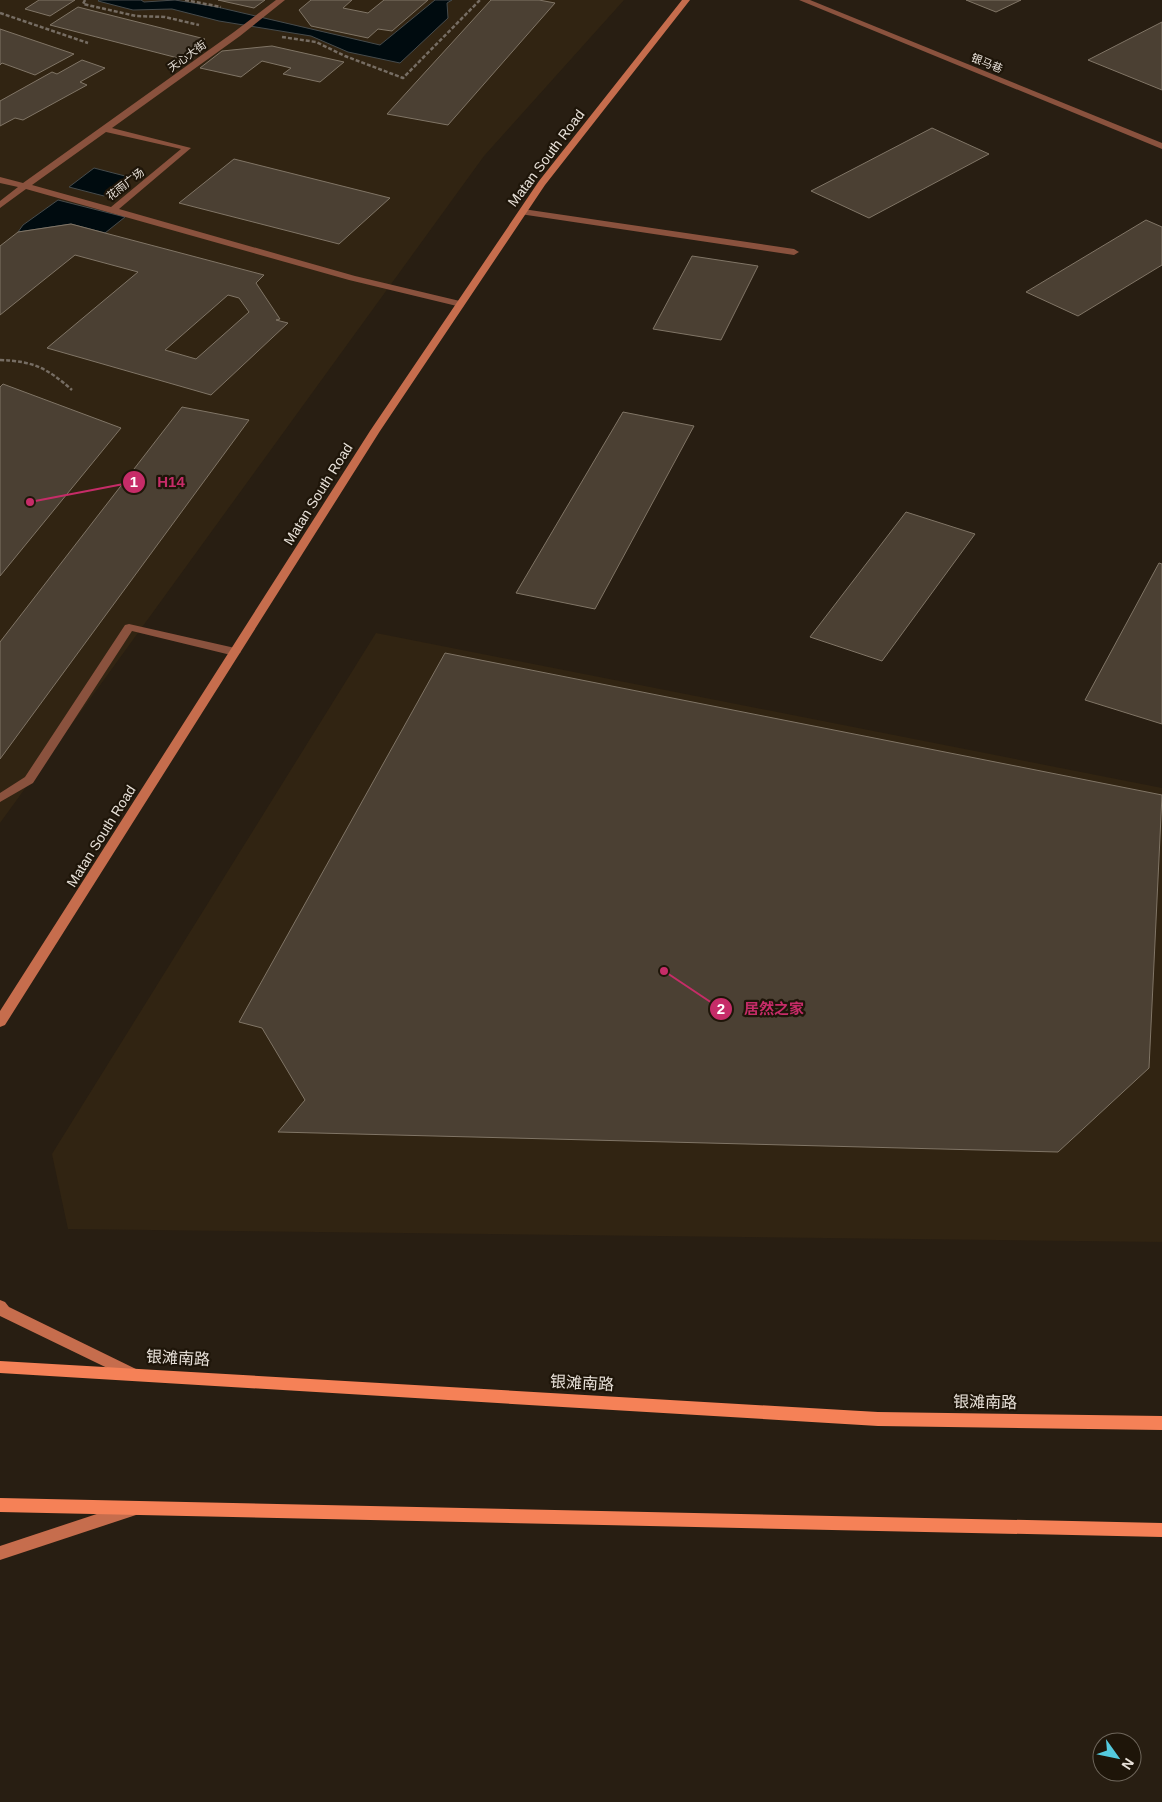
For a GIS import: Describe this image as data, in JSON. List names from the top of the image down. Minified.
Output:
{"streets":{"main road":["Matan South Road","银滩南路"],"street":["天心大街","银马巷","花雨广场"]},"crossings":[["天心大街","花雨广场"]],"places":["H14","居然之家"],"north":"bottom right"}
